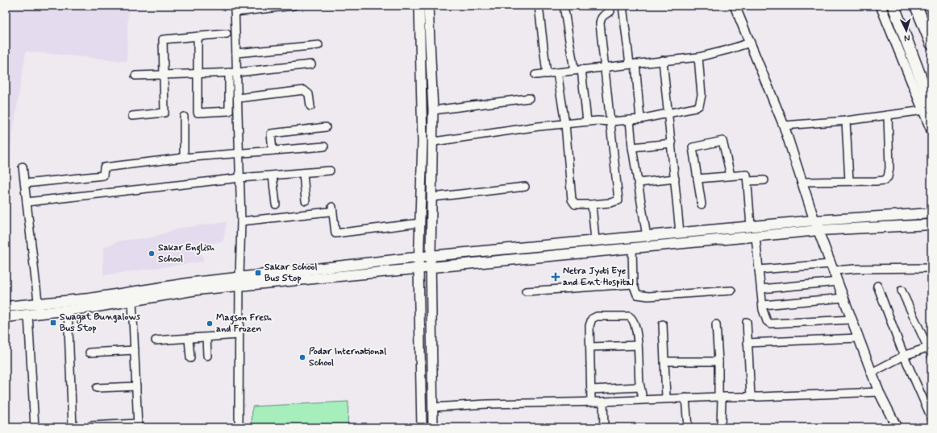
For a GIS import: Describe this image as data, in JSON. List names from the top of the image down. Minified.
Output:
{"places":{"other":["Sakar English School","Magson Fresh and Frozen","Podar International School"],"transit":["Sakar School Bus Stop","Swagat Bungalows Bus Stop"],"health":["Netra Jyoti Eye and Ent Hospital"]},"north":"bottom"}
